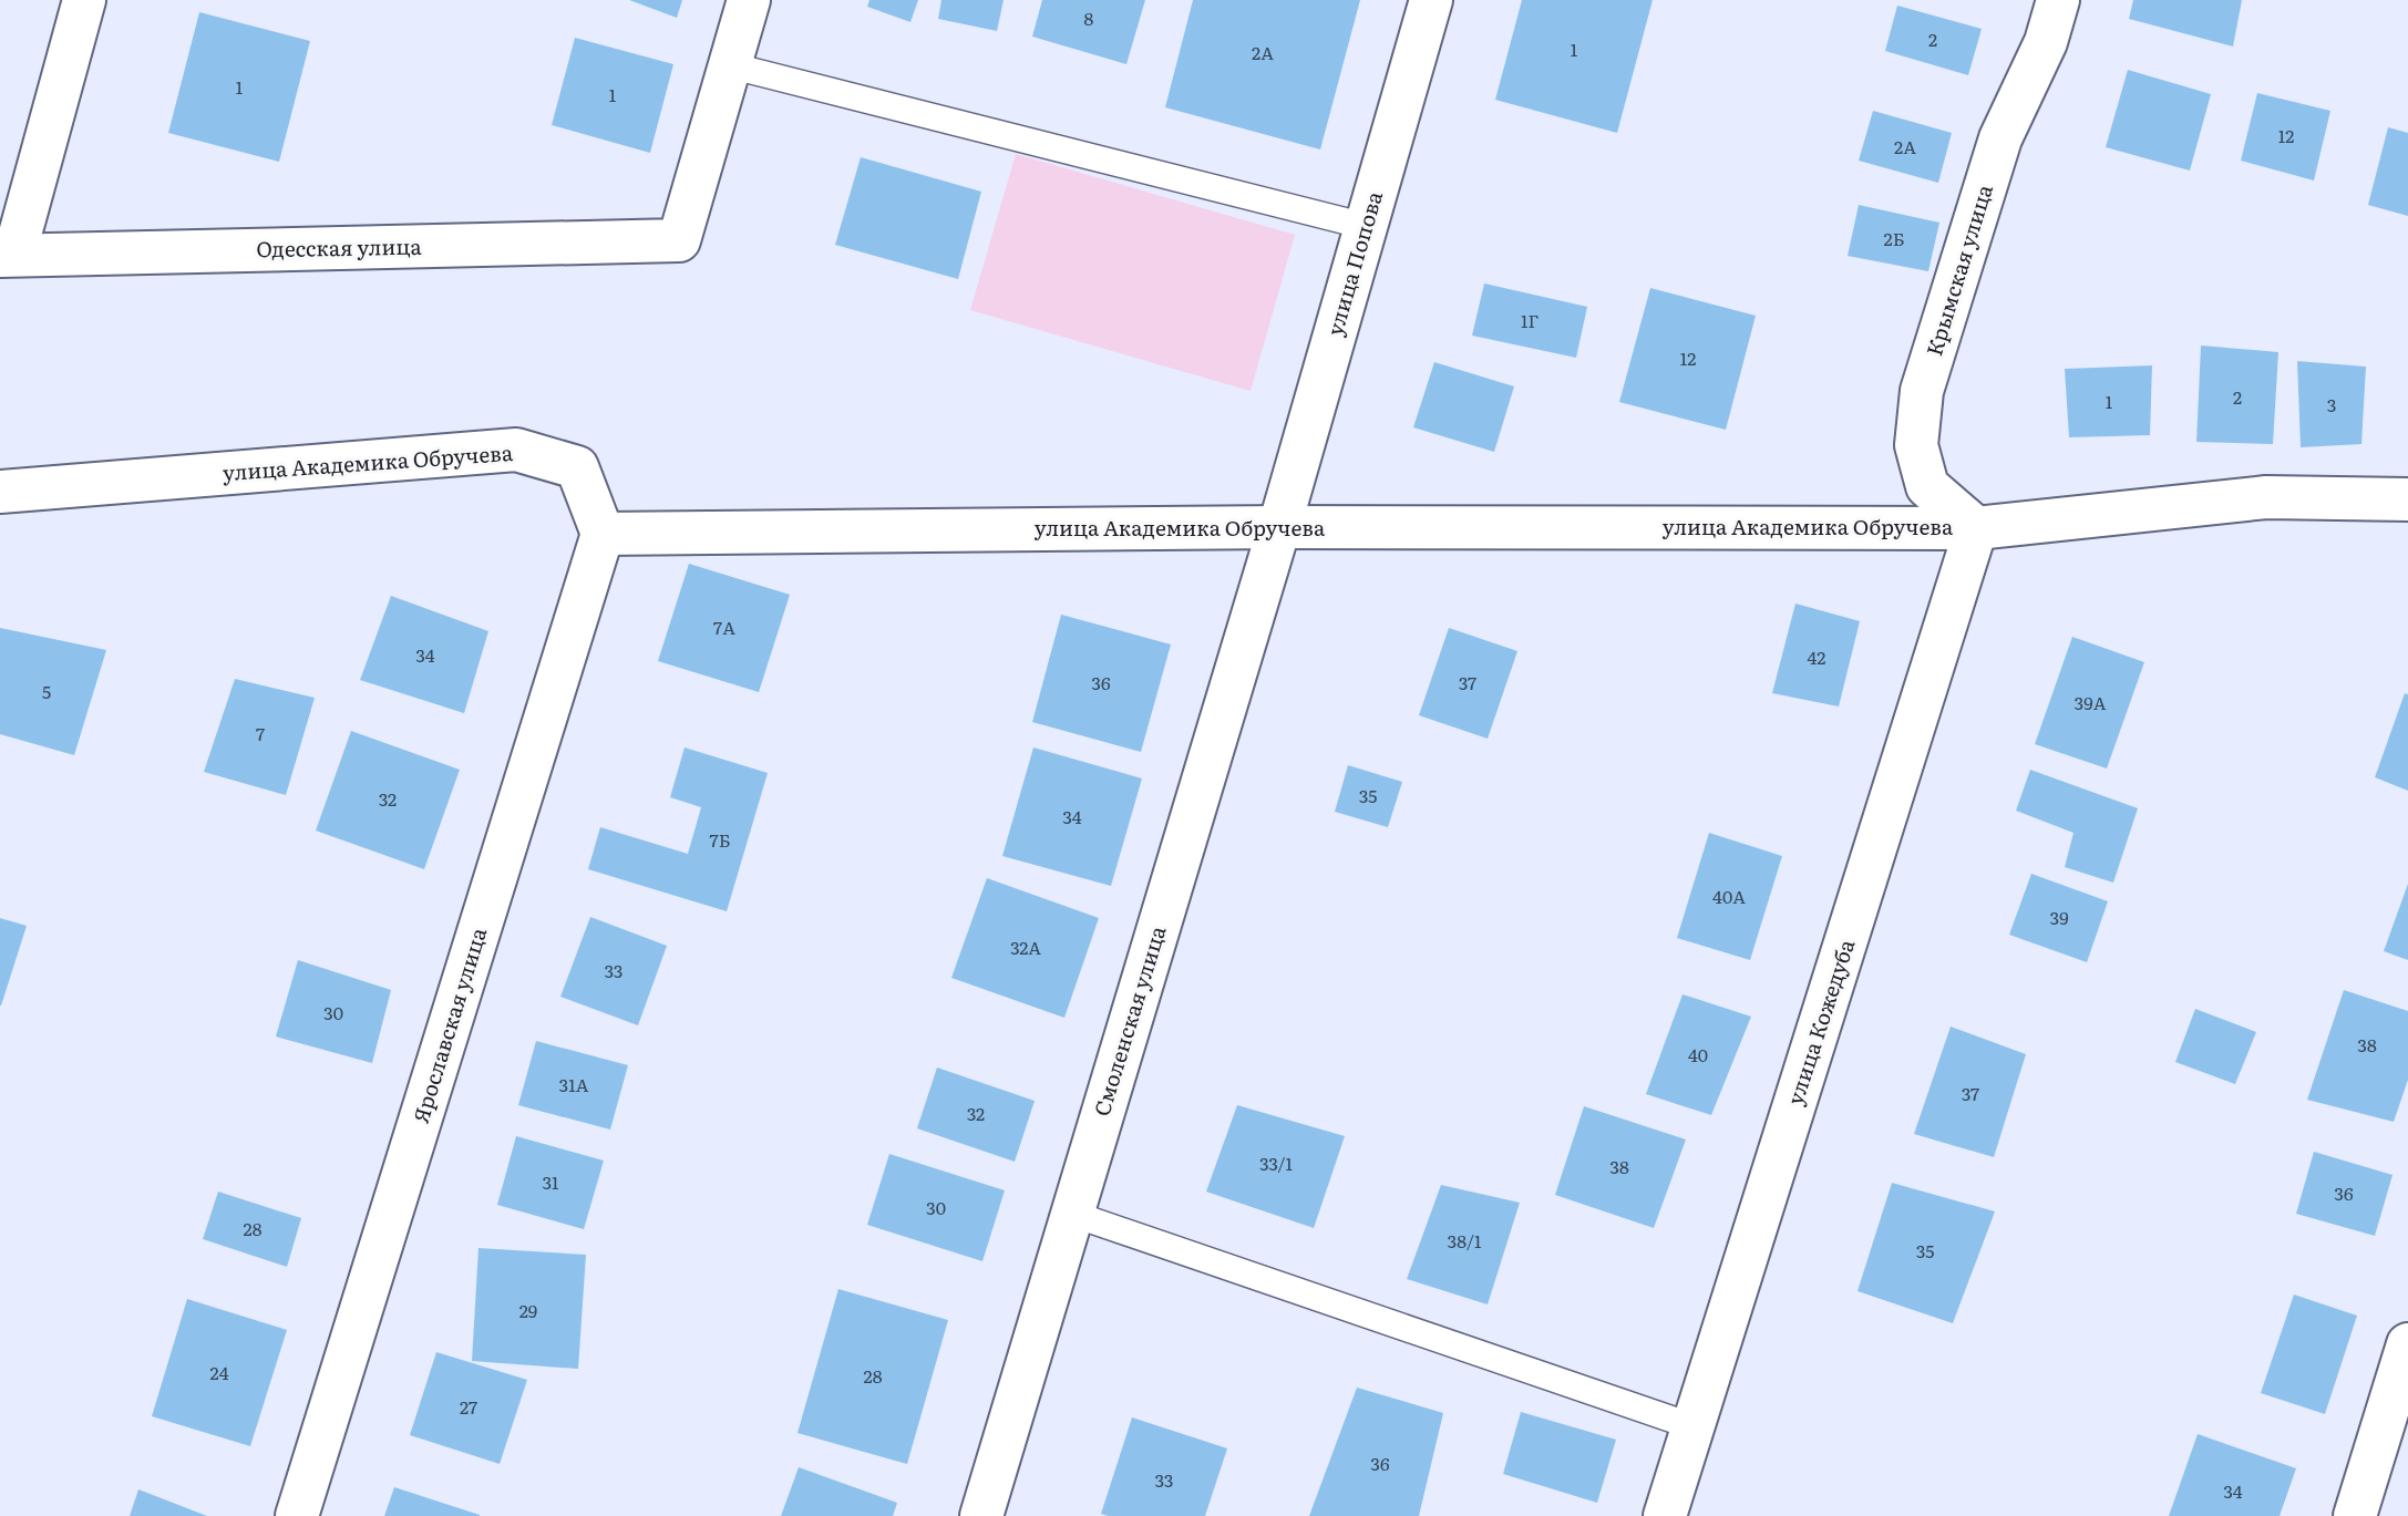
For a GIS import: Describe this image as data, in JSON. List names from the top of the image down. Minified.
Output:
{"streets":{"street":["Одесская улица","улица Попова","Крымская улица","улица Академика Обручева","Смоленская улица","улица Кожедуба","Ярославская улица"]},"crossings":[["улица Попова","улица Академика Обручева"],["улица Попова","Смоленская улица"],["Крымская улица","улица Академика Обручева"],["Крымская улица","улица Кожедуба"],["улица Академика Обручева","Смоленская улица"],["улица Академика Обручева","улица Кожедуба"],["улица Академика Обручева","Ярославская улица"]],"house_numbers":["8","2","1","2А","1","1","12","2А","2Б","1Г","12","2","1","3","7А","34","42","36","37","5","39А","7","35","32","34","7Б","40А","39","32А","33","30","38","40","31А","37","32","33/1","38","31","36","30","28","38/1","35","29","24","28","27","36","33","34"]}
